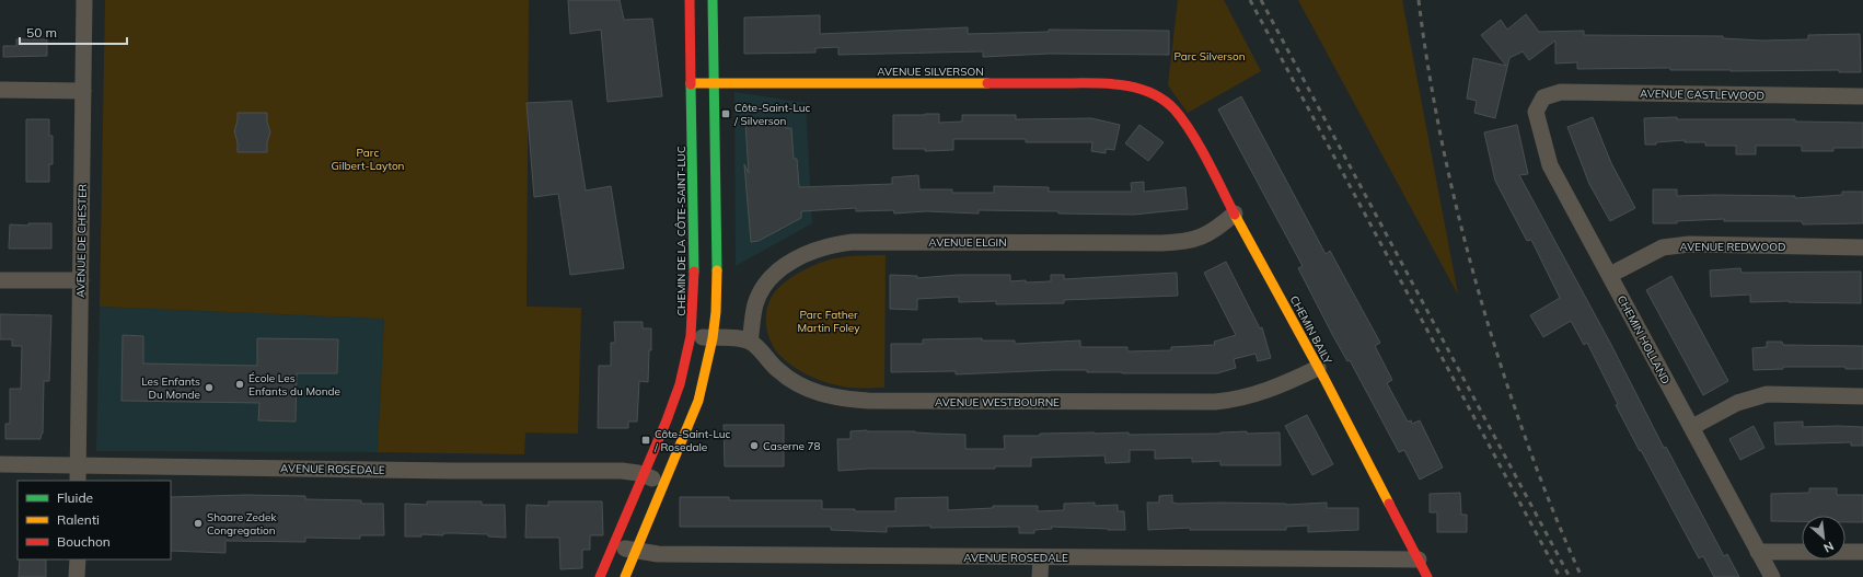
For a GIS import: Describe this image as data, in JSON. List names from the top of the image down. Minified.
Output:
{"streets":{"main road":["AVENUE SILVERSON","CHEMIN DE LA CÔTE-SAINT-LUC","CHEMIN BAILY"],"street":["AVENUE CASTLEWOOD","AVENUE DE CHESTER","AVENUE ELGIN","AVENUE REDWOOD","CHEMIN HOLLAND","AVENUE WESTBOURNE","AVENUE ROSEDALE"]},"crossings":[["AVENUE SILVERSON","CHEMIN DE LA CÔTE-SAINT-LUC"],["AVENUE SILVERSON","CHEMIN BAILY"],["AVENUE CASTLEWOOD","CHEMIN HOLLAND"],["CHEMIN DE LA CÔTE-SAINT-LUC","AVENUE ROSEDALE"],["AVENUE DE CHESTER","AVENUE ROSEDALE"],["AVENUE ELGIN","CHEMIN BAILY"],["AVENUE ELGIN","AVENUE WESTBOURNE"],["AVENUE REDWOOD","CHEMIN HOLLAND"],["CHEMIN BAILY","AVENUE WESTBOURNE"],["CHEMIN BAILY","AVENUE ROSEDALE"]],"parks":["Parc Silverson","Parc Gilbert-Layton","Parc Father Martin Foley"],"places":{"transit":["Côte-Saint-Luc / Silverson","Côte-Saint-Luc / Rosedale"],"other":["École Les Enfants du Monde","Les Enfants Du Monde","Caserne 78","Shaare Zedek Congregation"]},"legend":["Fluide","Ralenti","Bouchon"],"scale_bar":"50 m","north":"bottom right"}
